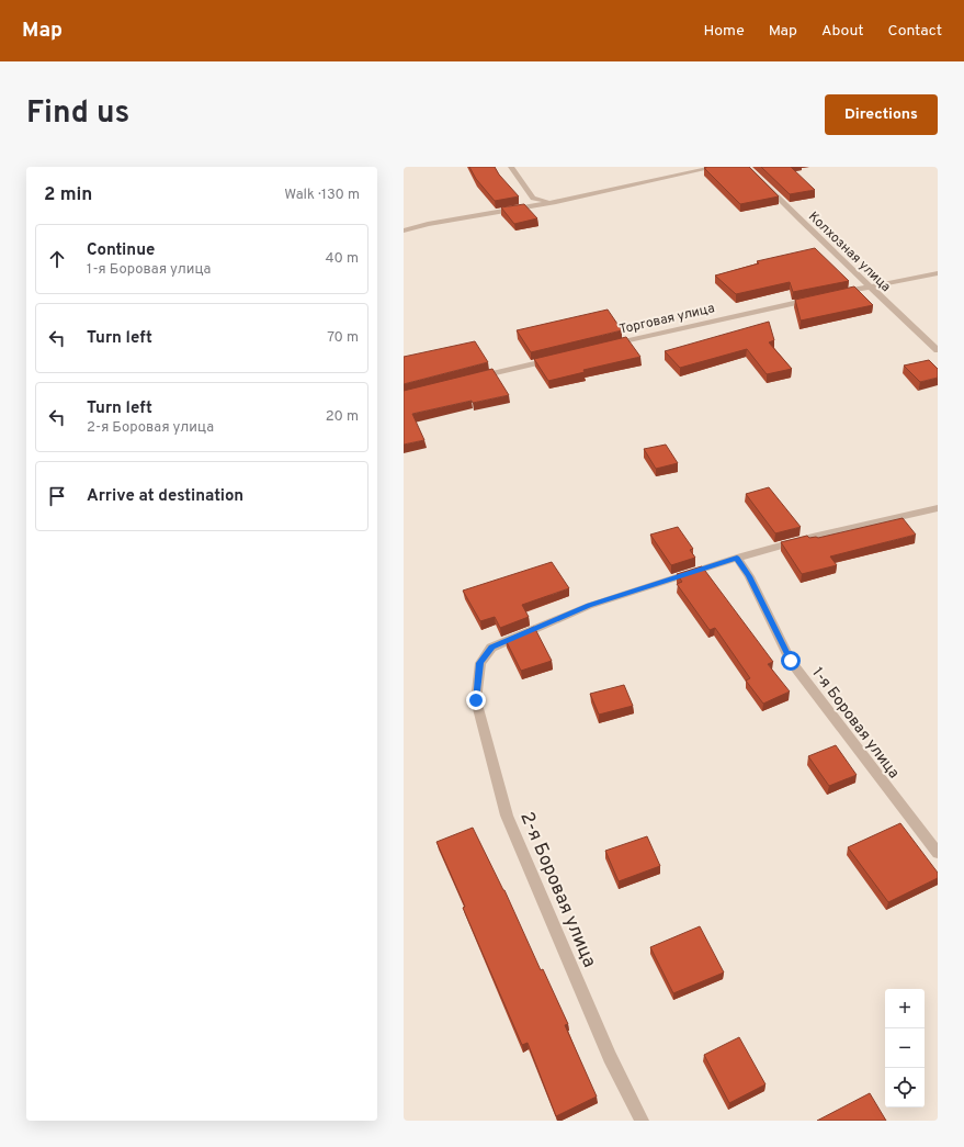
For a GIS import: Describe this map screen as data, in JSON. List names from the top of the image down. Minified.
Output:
{"streets":{"street":["Колхозная улица","Торговая улица","1-я Боровая улица","2-я Боровая улица"]},"crossings":[["1-я Боровая улица","2-я Боровая улица"]],"page":{"header":"Map","nav":["Home","Map","About","Contact"],"title":"Find us","buttons":"Directions","heading":["2 min","Walk · 130 m"],"list":[["Continue","1-я Боровая улица","40 m"],["Turn left","70 m"],["Turn left","2-я Боровая улица","20 m"],"Arrive at destination"],"map_buttons":["+","−"]}}
